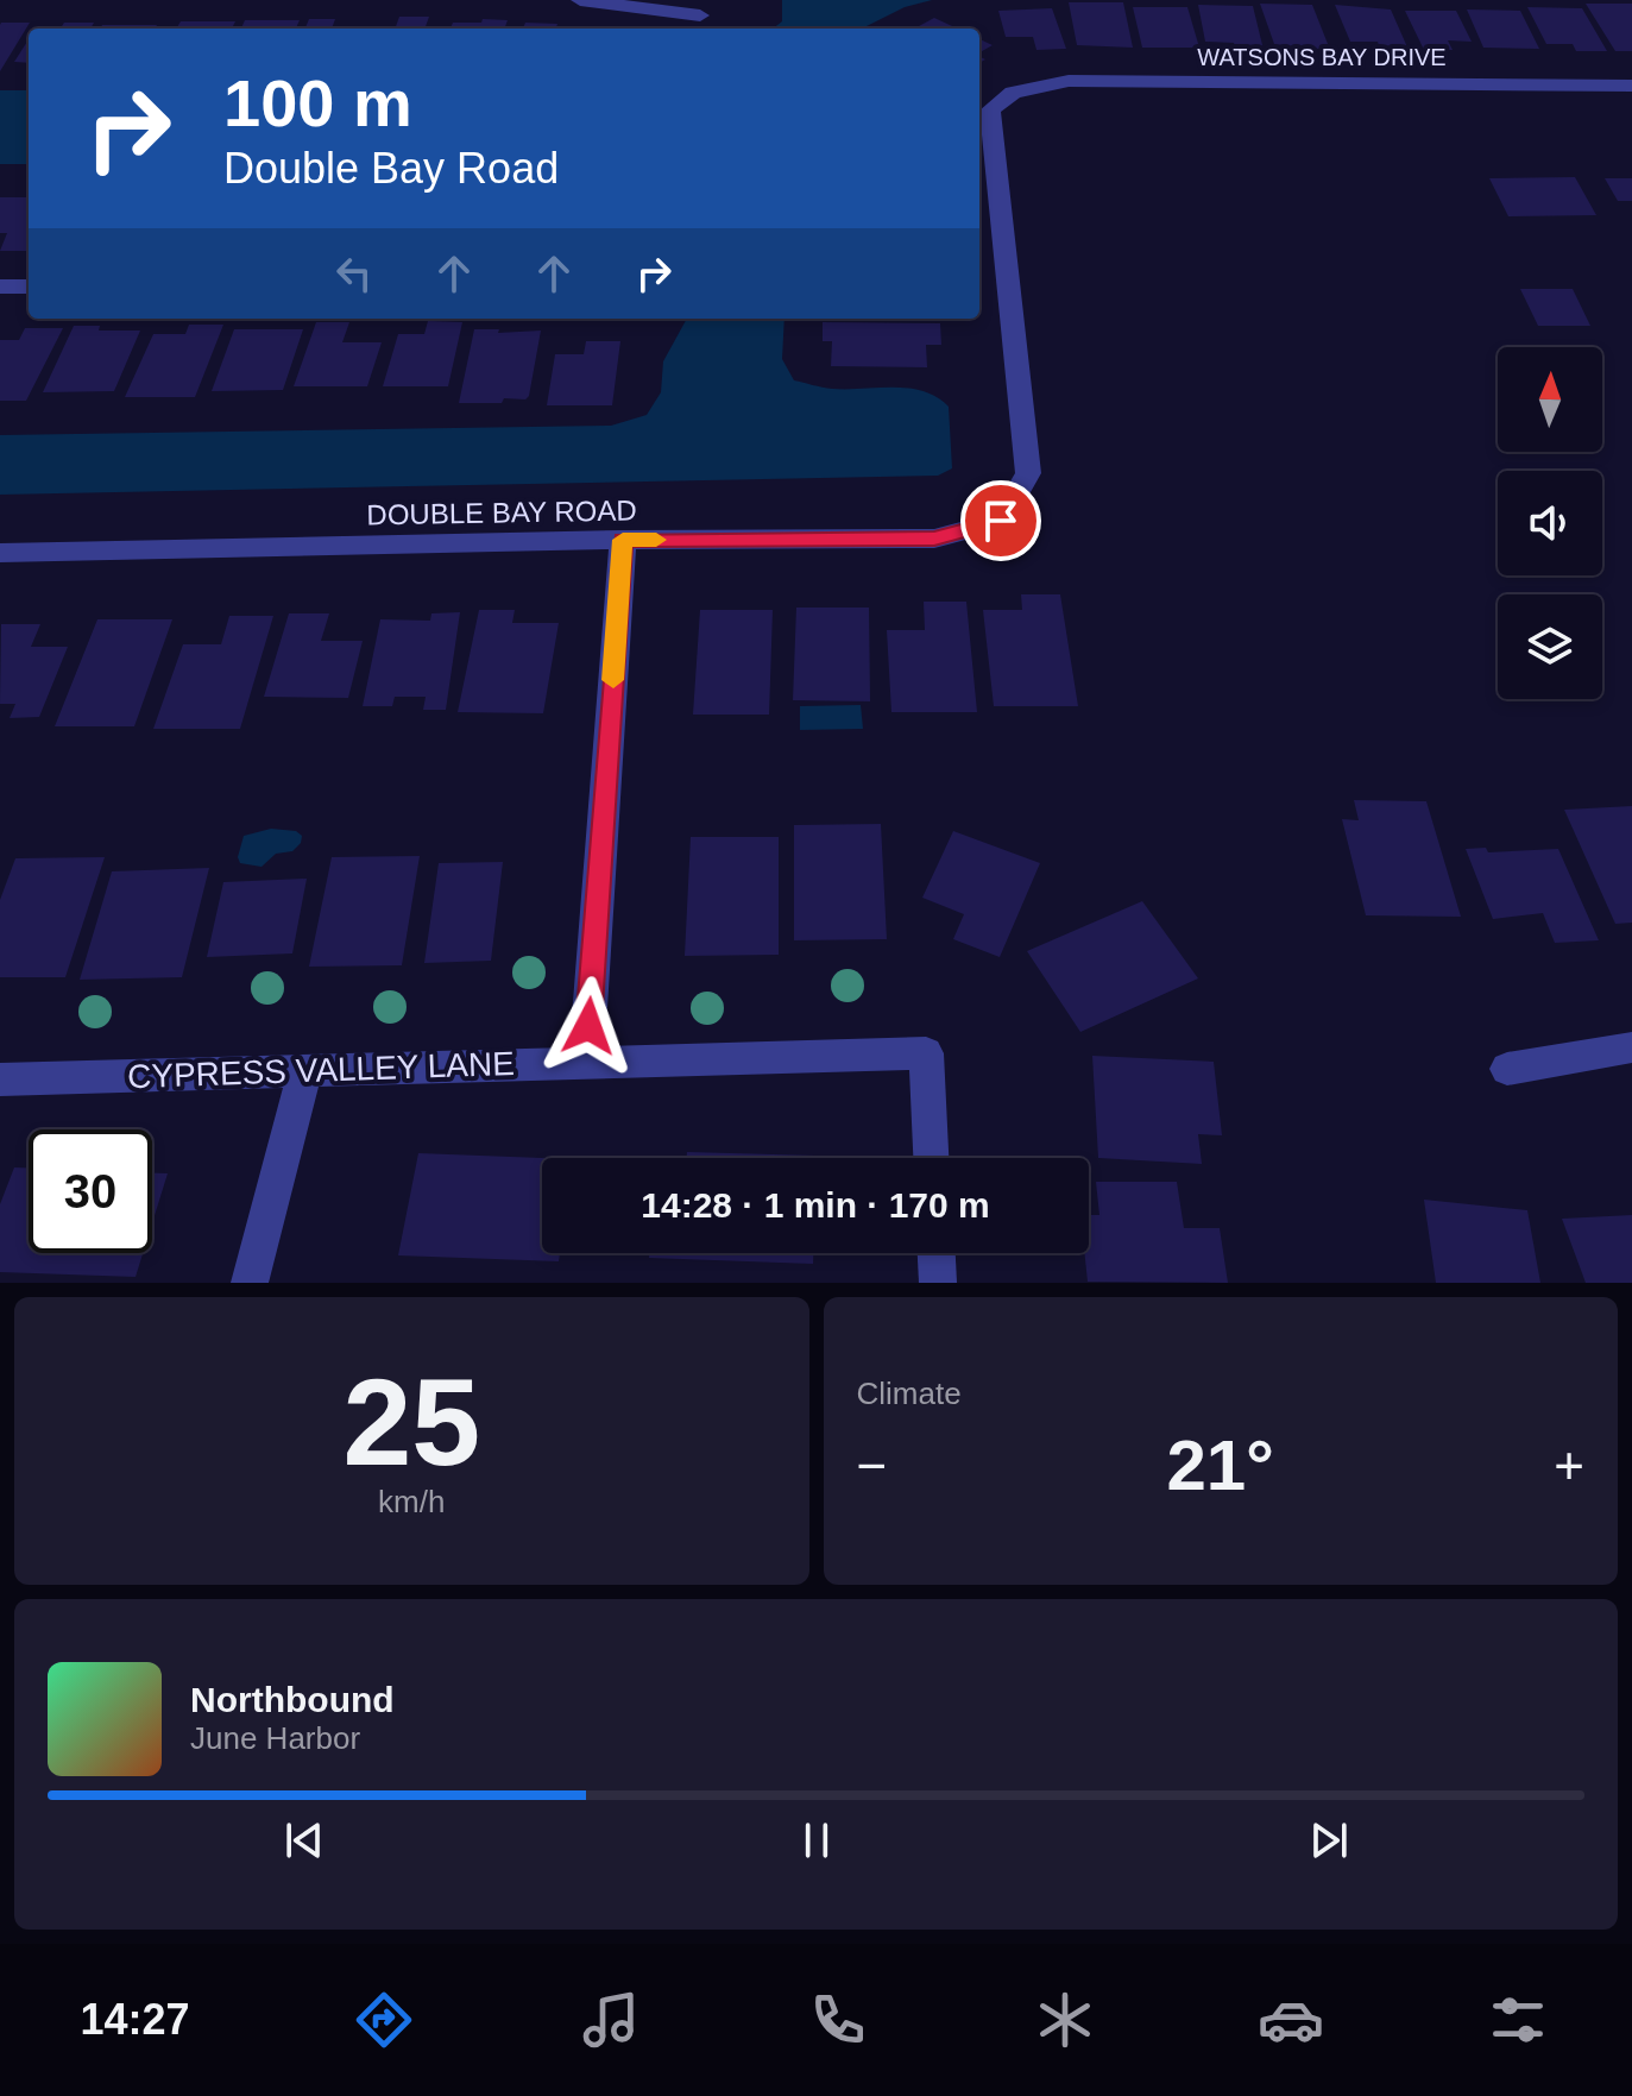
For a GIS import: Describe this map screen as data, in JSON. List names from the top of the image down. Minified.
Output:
{"streets":{"street":["WATSONS BAY DRIVE","DOUBLE BAY ROAD","CYPRESS VALLEY LANE"]},"crossings":[["WATSONS BAY DRIVE","DOUBLE BAY ROAD"]],"north":"top","page":{"turn":["100 m","Double Bay Road"],"limit":"30","trip":"14:28 · 1 min · 170 m","tile":[["25","km/h"],"Climate"],"heat":["−","21°","+"],"song":["Northbound","June Harbor"],"tabs":"14:27"}}
